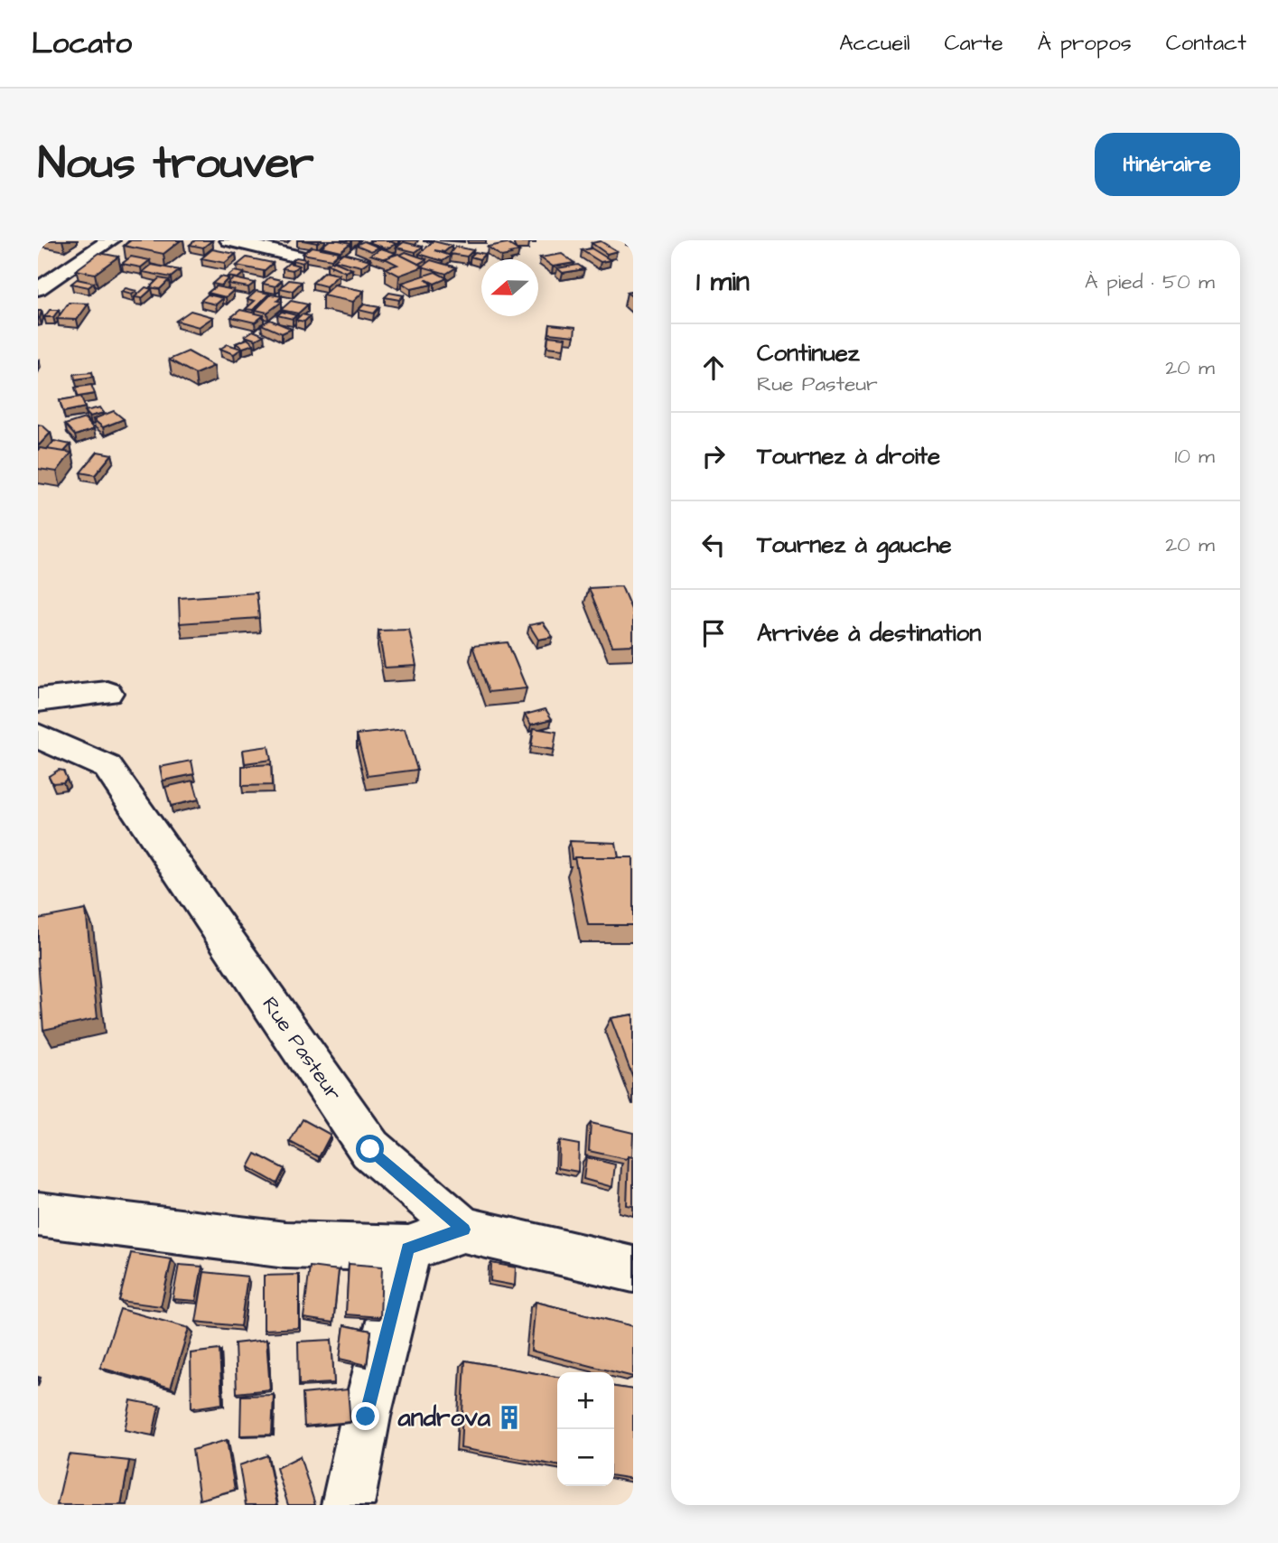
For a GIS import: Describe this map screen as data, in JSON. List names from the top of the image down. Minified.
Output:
{"streets":{"street":["Rue Pasteur"]},"places":{"building":["androva"]},"north":"left","page":{"header":"Locato","nav":["Accueil","Carte","À propos","Contact"],"buttons":"Itinéraire","title":"Nous trouver","heading":["1 min","À pied · 50 m"],"list":[["Continuez","Rue Pasteur","20 m"],["Tournez à droite","10 m"],["Tournez à gauche","20 m"],"Arrivée à destination"],"map_buttons":["+","−"]}}
